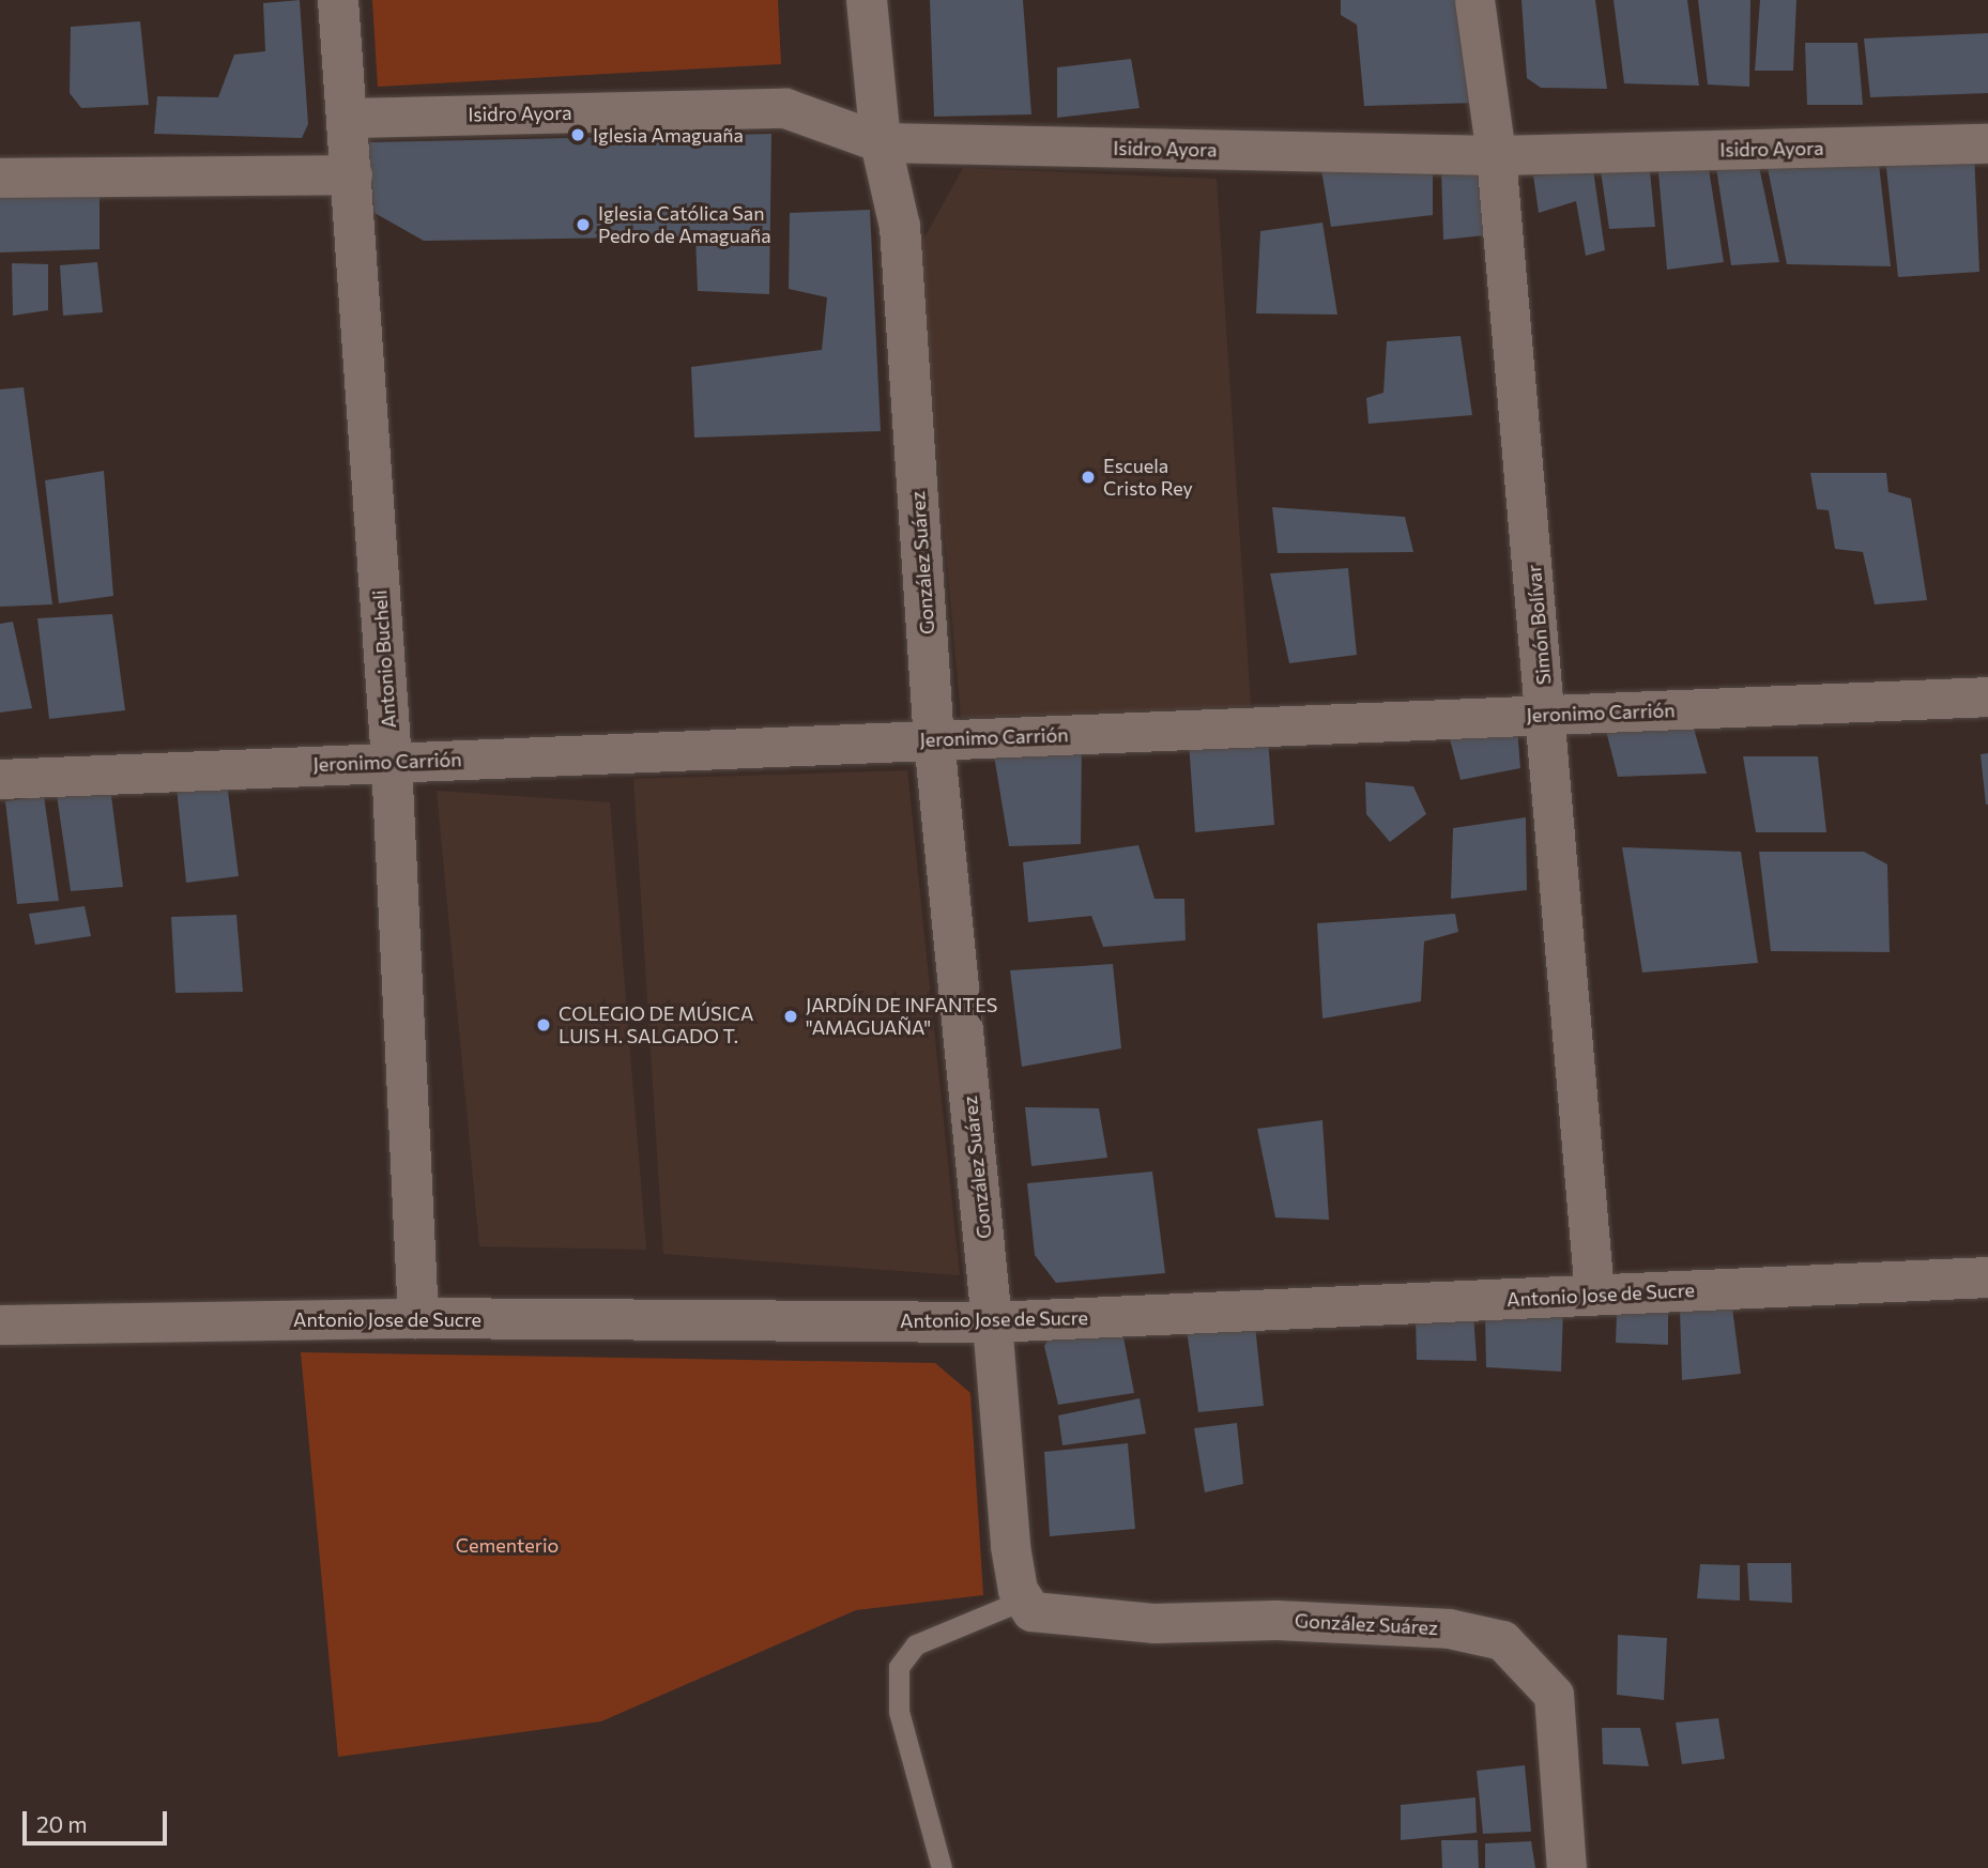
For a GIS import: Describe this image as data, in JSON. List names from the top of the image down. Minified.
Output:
{"streets":{"street":["Isidro Ayora","González Suárez","Simón Bolívar","Antonio Bucheli","Jeronimo Carrión","Antonio Jose de Sucre"]},"crossings":[["Isidro Ayora","González Suárez"],["Isidro Ayora","Simón Bolívar"],["Isidro Ayora","Antonio Bucheli"],["González Suárez","Jeronimo Carrión"],["González Suárez","Antonio Jose de Sucre"],["Simón Bolívar","Jeronimo Carrión"],["Simón Bolívar","Antonio Jose de Sucre"],["Antonio Bucheli","Jeronimo Carrión"],["Antonio Bucheli","Antonio Jose de Sucre"]],"parks":["Cementerio"],"places":["Iglesia Amaguaña","Iglesia Católica San Pedro de Amaguaña","Escuela Cristo Rey","JARDÍN DE INFANTES \"AMAGUAÑA\"","COLEGIO DE MÚSICA LUIS H. SALGADO T."],"scale_bar":"20 m"}
